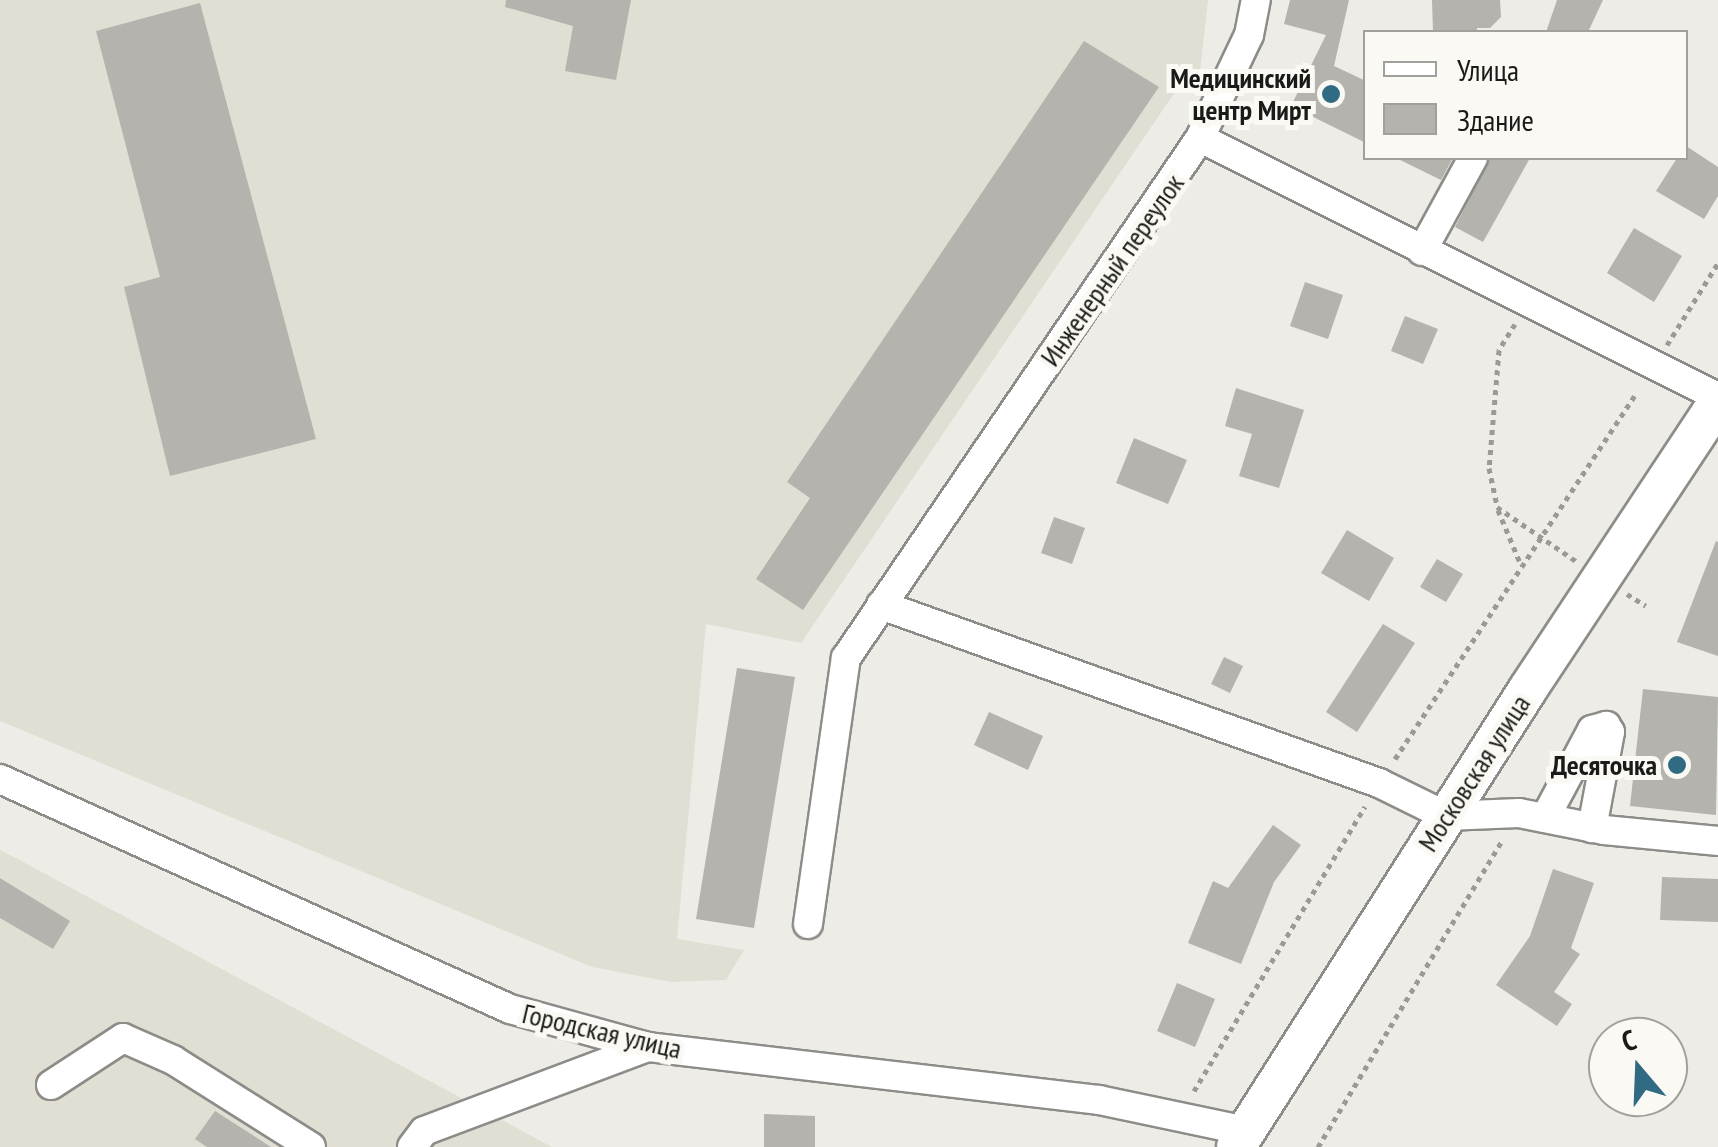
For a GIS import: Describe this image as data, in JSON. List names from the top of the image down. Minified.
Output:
{"streets":{"main road":["Московская улица"],"street":["Инженерный переулок","Городская улица"]},"crossings":[["Московская улица","Городская улица"]],"places":["Медицинский центр Мирт","Десяточка"],"legend":["Улица","Здание"],"north":"top"}
